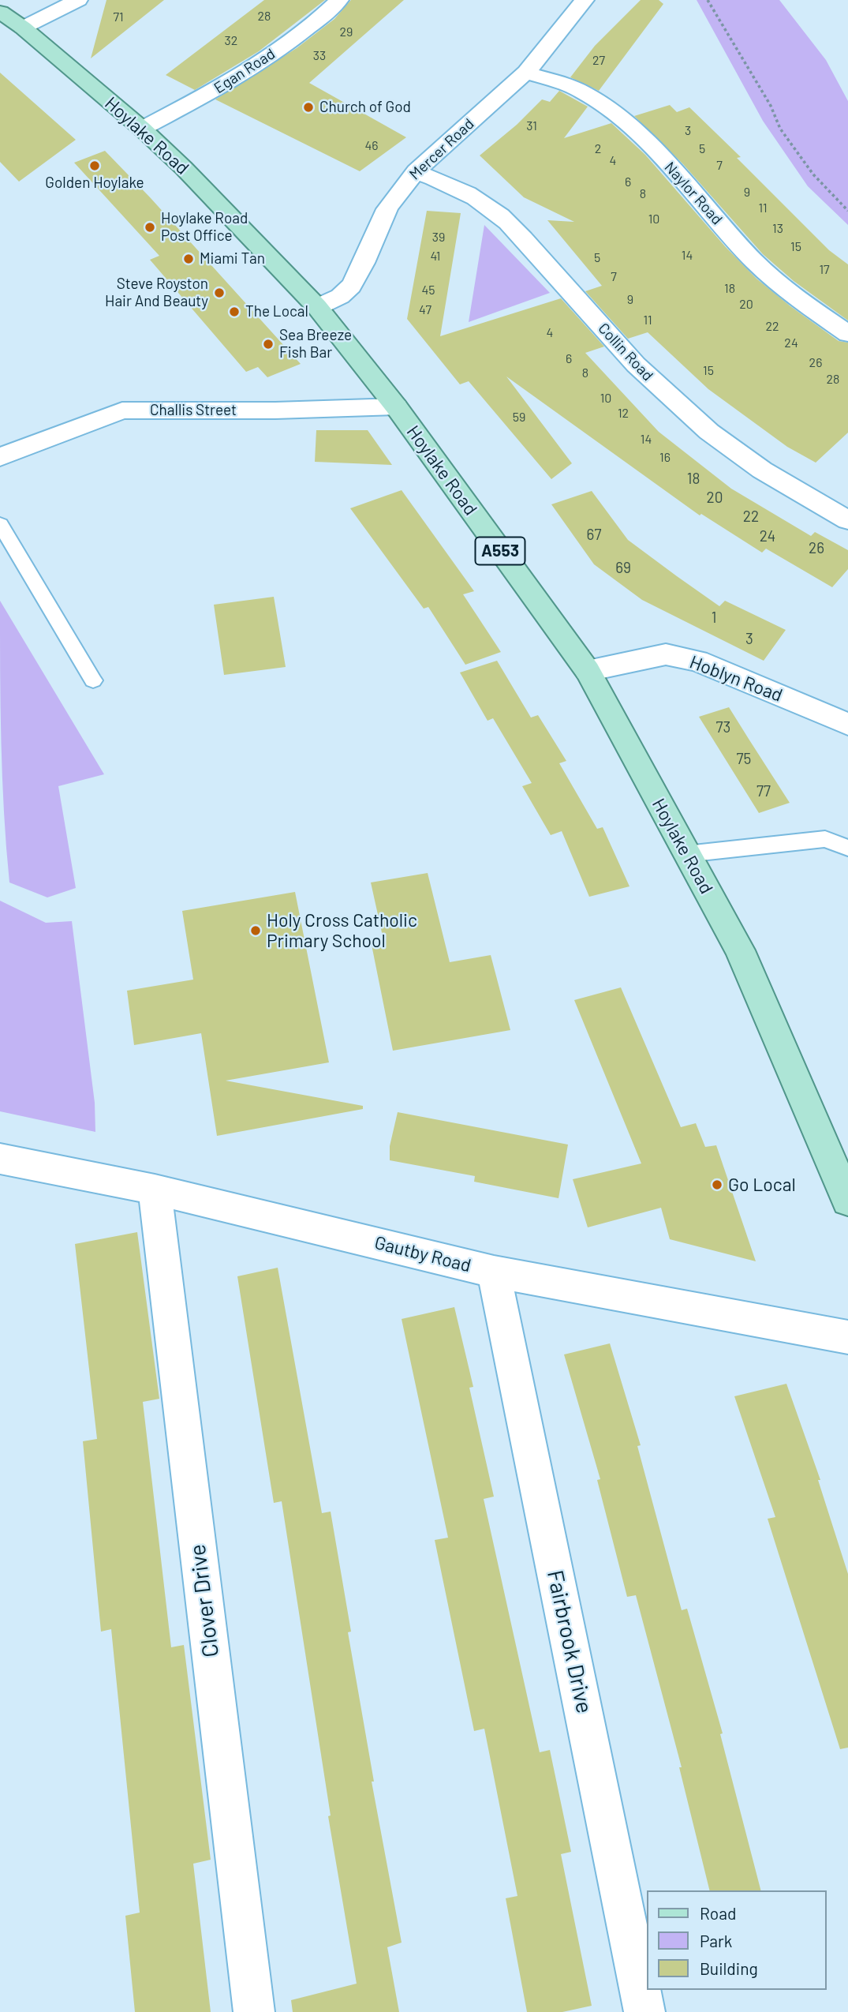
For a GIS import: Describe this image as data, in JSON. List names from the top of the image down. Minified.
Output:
{"streets":{"main road":["Hoylake Road","A553"],"street":["Egan Road","Mercer Road","Naylor Road","Collin Road","Challis Street","Hoblyn Road","Gautby Road","Clover Drive","Fairbrook Drive"]},"crossings":[["Egan Road","Hoylake Road"],["Hoylake Road","Mercer Road"],["Hoylake Road","Challis Street"],["Hoylake Road","Hoblyn Road"],["Mercer Road","Naylor Road"],["Mercer Road","Collin Road"],["Gautby Road","Clover Drive"],["Gautby Road","Fairbrook Drive"]],"places":["Church of God","Golden Hoylake","Hoylake Road Post Office","Miami Tan","Steve Royston Hair And Beauty","The Local","Sea Breeze Fish Bar","Holy Cross Catholic Primary School","Go Local"],"house_numbers":["28","71","29","32","33","27","31","3","46","2","5","4","7","6","9","8","11","10","13","39","15","14","41","5","17","7","18","45","9","20","47","11","22","4","24","6","26","15","8","28","10","12","59","14","16","18","20","22","67","24","26","69","1","3","73","75","77"],"legend":["Road","Park","Building"]}
